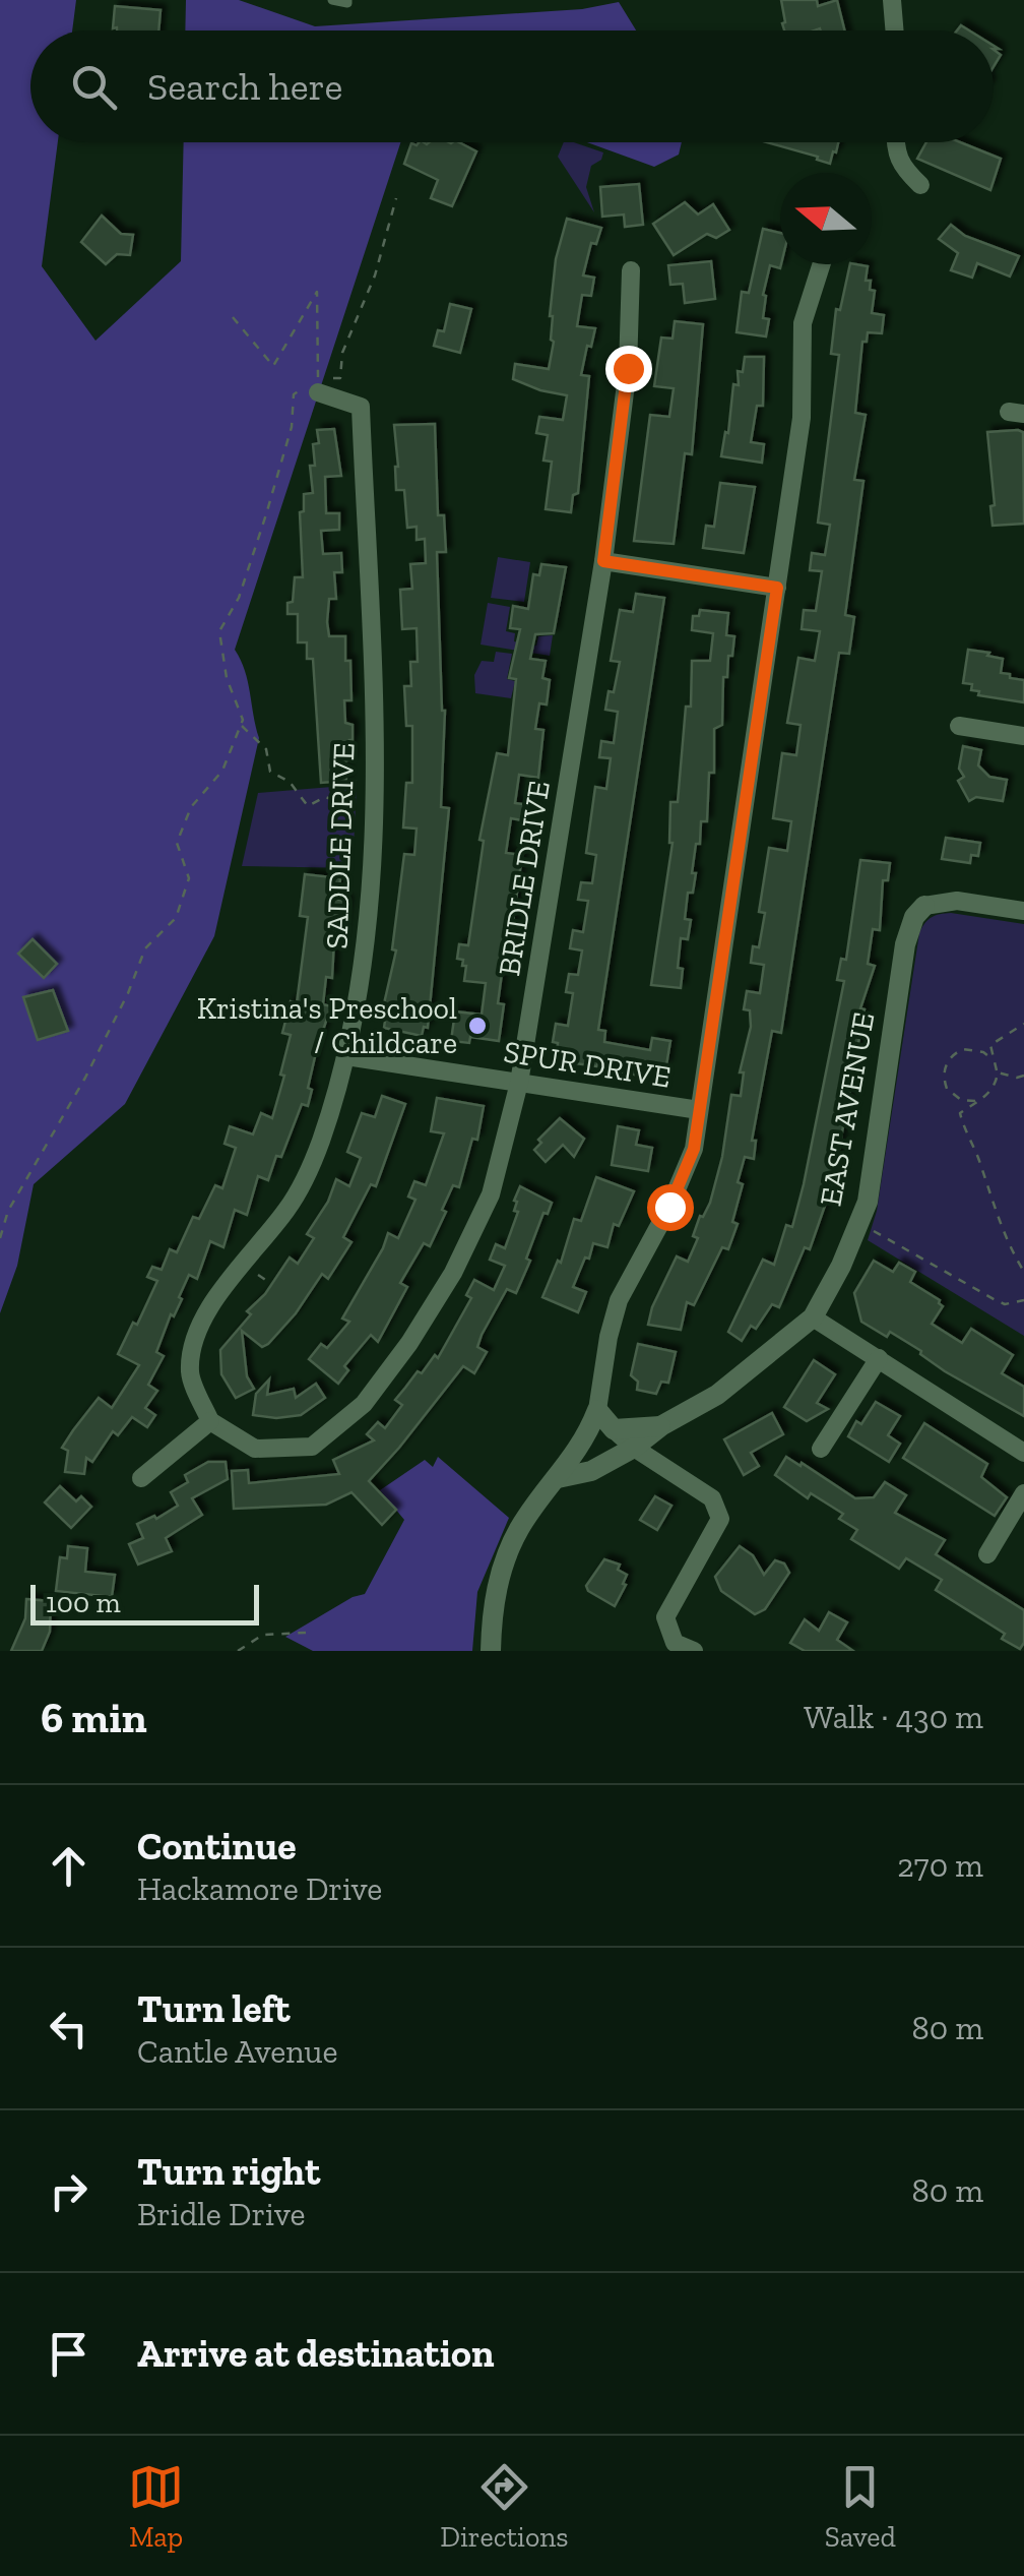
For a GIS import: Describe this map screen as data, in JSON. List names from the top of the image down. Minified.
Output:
{"streets":{"street":["SADDLE DRIVE","BRIDLE DRIVE","SPUR DRIVE","EAST AVENUE"]},"crossings":[["SADDLE DRIVE","BRIDLE DRIVE"],["SADDLE DRIVE","SPUR DRIVE"],["BRIDLE DRIVE","SPUR DRIVE"]],"places":["Kristina's Preschool / Childcare"],"scale_bar":"100 m","north":"left","page":{"search":"Search here","scale":"100 m","heading":["6 min","Walk · 430 m"],"list":[["Continue","Hackamore Drive","270 m"],["Turn left","Cantle Avenue","80 m"],["Turn right","Bridle Drive","80 m"],"Arrive at destination"],"nav":["Map","Directions","Saved"]}}
